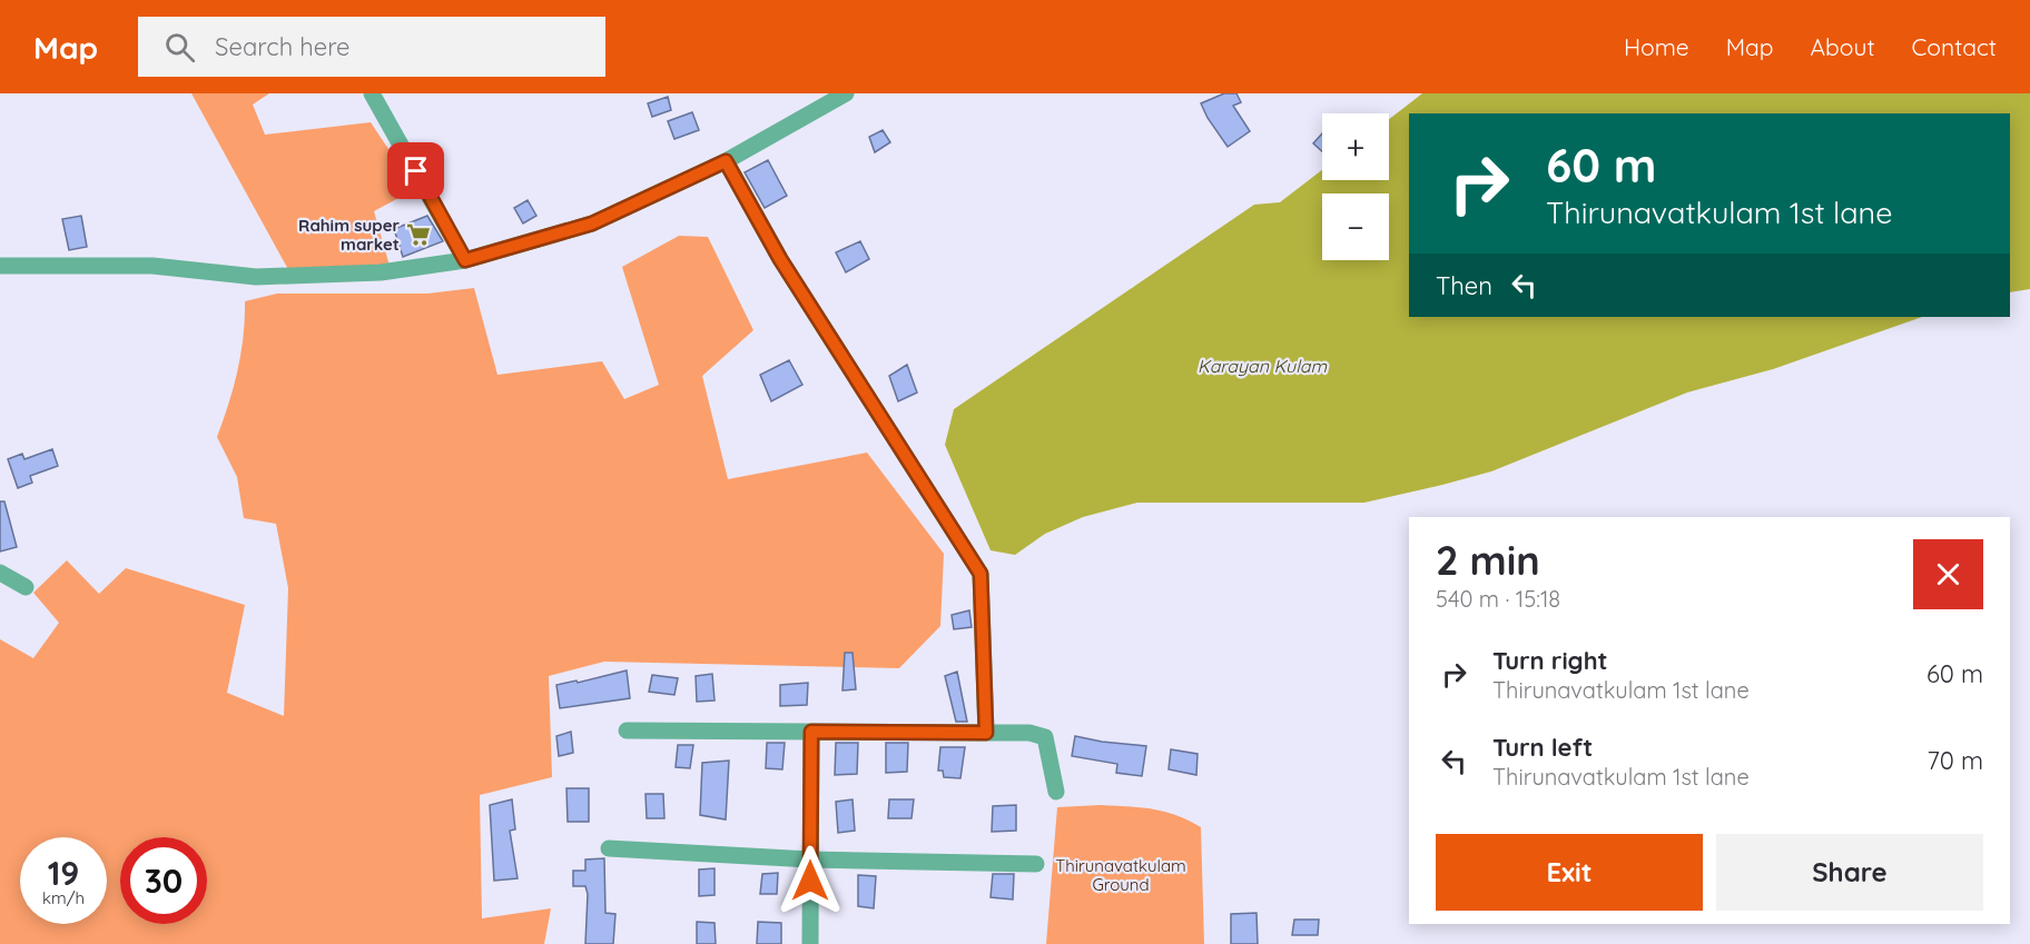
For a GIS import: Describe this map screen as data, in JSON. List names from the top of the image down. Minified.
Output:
{"water":["Karayan Kulam"],"parks":["Thirunavatkulam Ground"],"places":{"supermarket":["Rahim super market"]},"page":{"header":"Map","search":"Search here","nav":["Home","Map","About","Contact"],"map_buttons":["+","−"],"turn":["60 m","Thirunavatkulam 1st lane"],"then":"Then","heading":["2 min","540 m · 15:18"],"list":[{"name":"Turn right","note":"Thirunavatkulam 1st lane","value":"60 m"},{"name":"Turn left","note":"Thirunavatkulam 1st lane","value":"70 m"}],"buttons":["Exit","Share"],"speed":"19 km/h","limit":"30"}}
